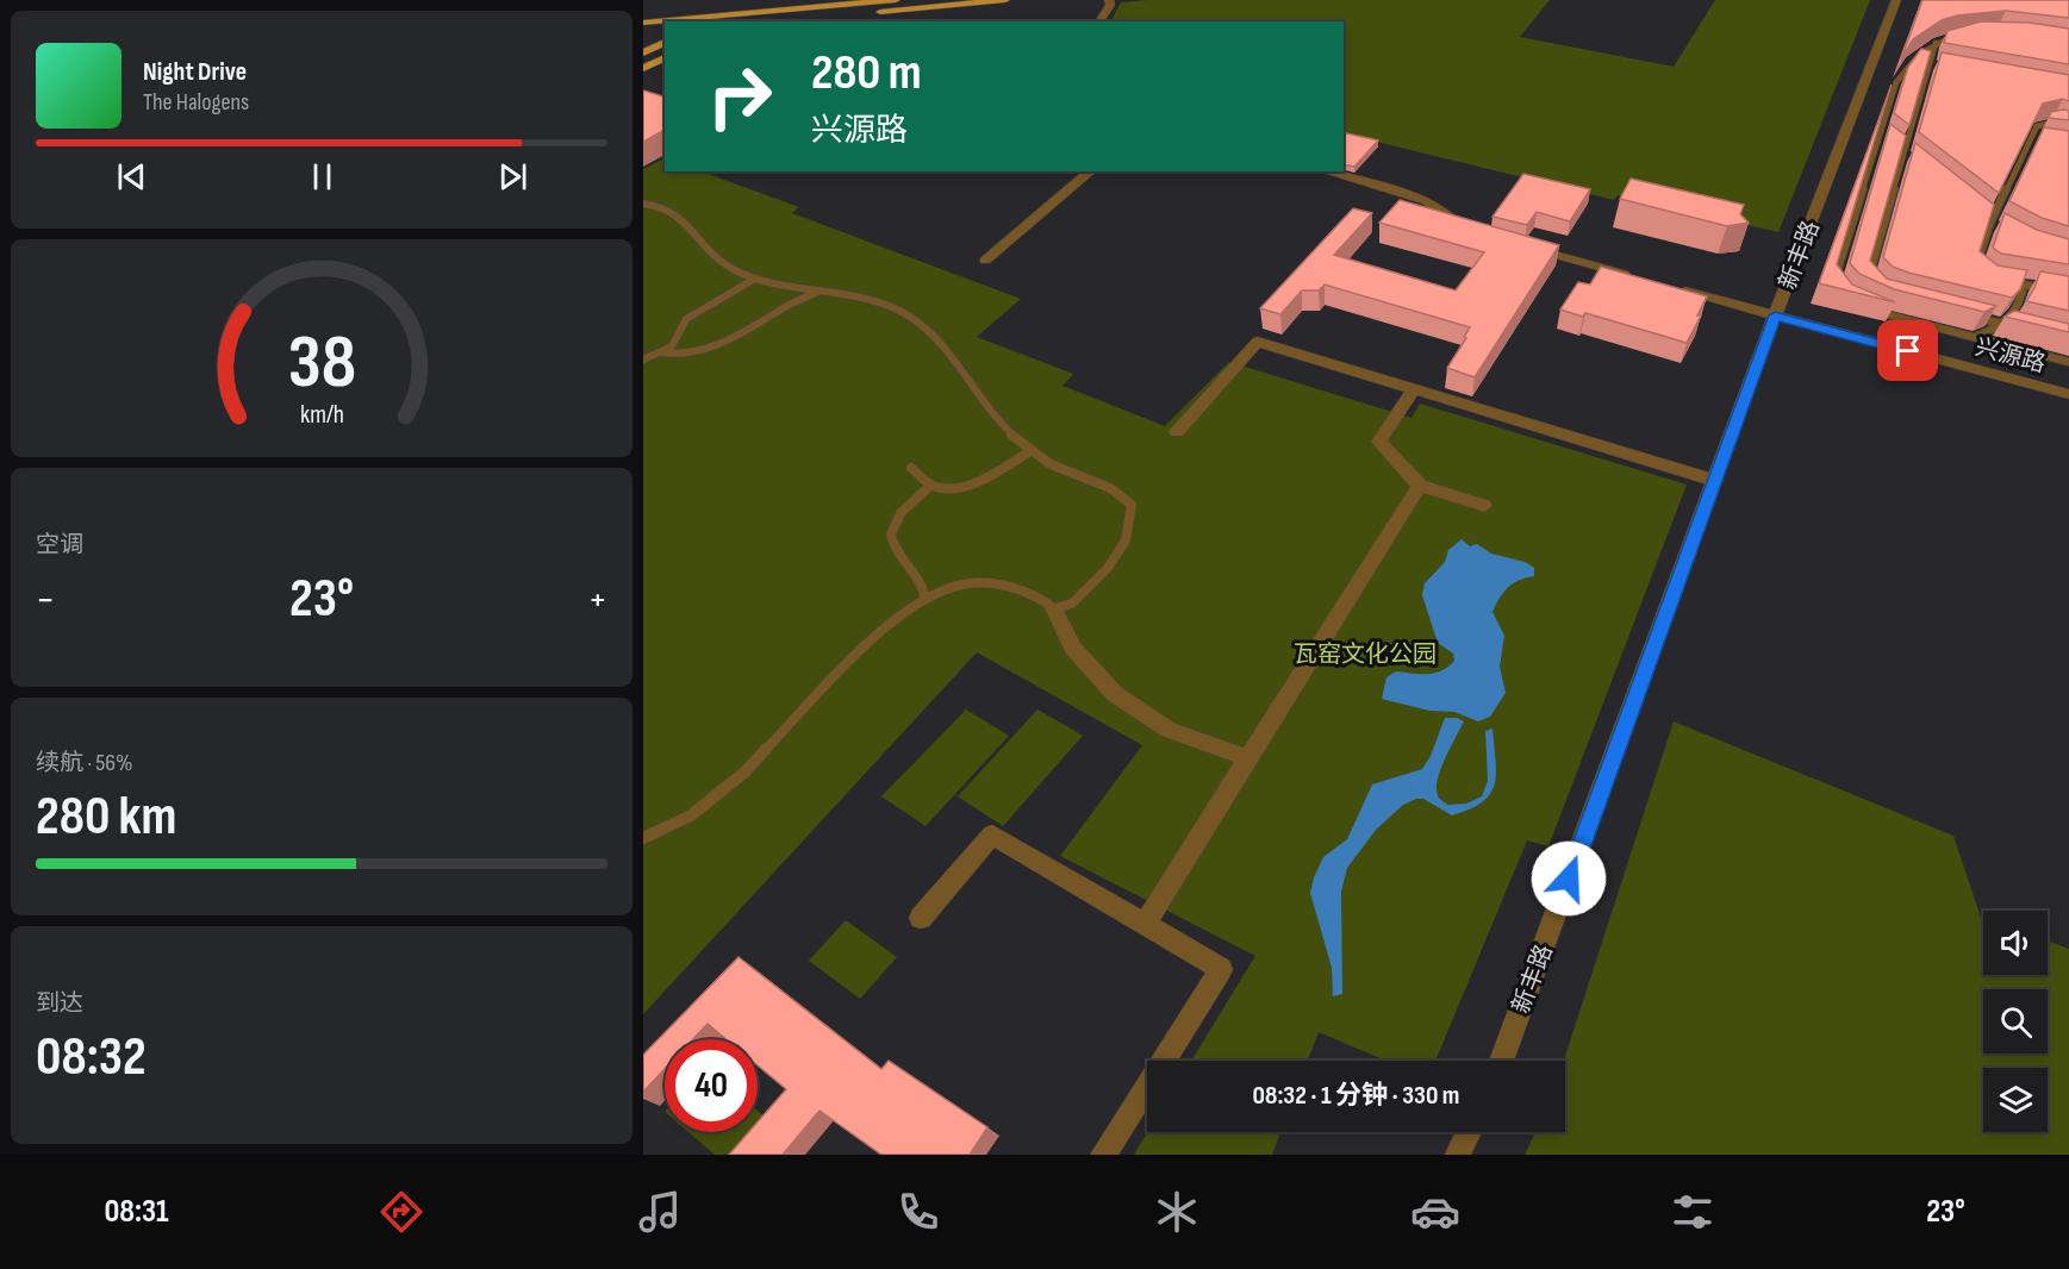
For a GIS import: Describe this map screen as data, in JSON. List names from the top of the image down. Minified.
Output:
{"streets":{"street":["新丰路","兴源路"]},"crossings":[["新丰路","兴源路"]],"parks":["瓦窑文化公园"],"page":{"turn":["280 m","兴源路"],"song":["Night Drive","The Halogens"],"tile":["空调",["续航 · 56%","280 km"],["到达","08:32"]],"heat":["−","23°","+"],"limit":"40","trip":"08:32 · 1 分钟 · 330 m","tabs":["08:31","23°"],"gauge":["38","km/h"]}}
